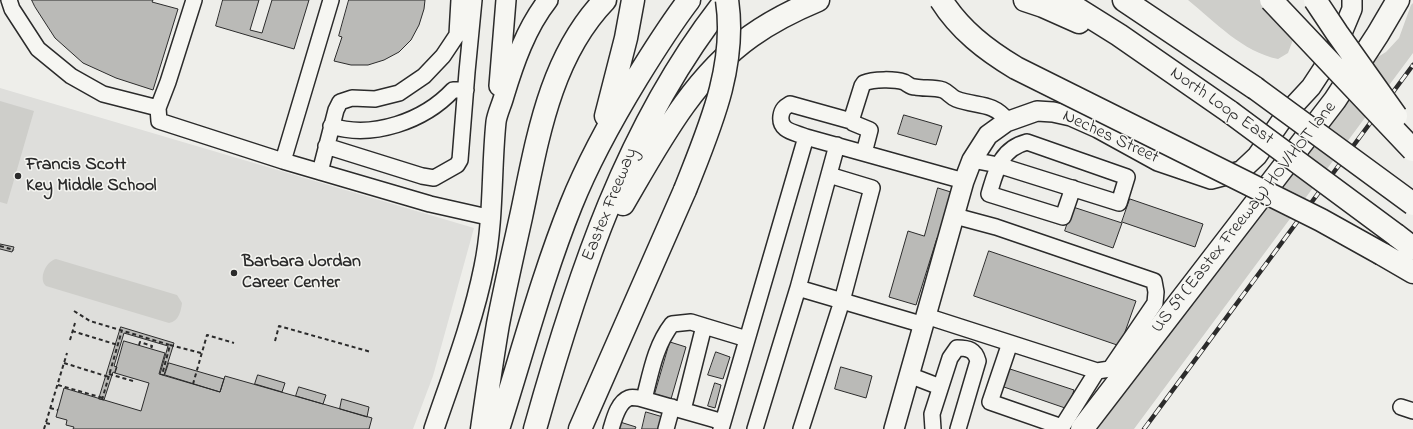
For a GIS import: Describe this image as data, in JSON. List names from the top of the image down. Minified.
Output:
{"streets":{"highway":["North Loop East","Eastex Freeway","US 59 (Eastex Freeway) HOV/HOT lane"],"main road":["Neches Street"]},"places":["Francis Scott Key Middle School","Barbara Jordan Career Center"]}
